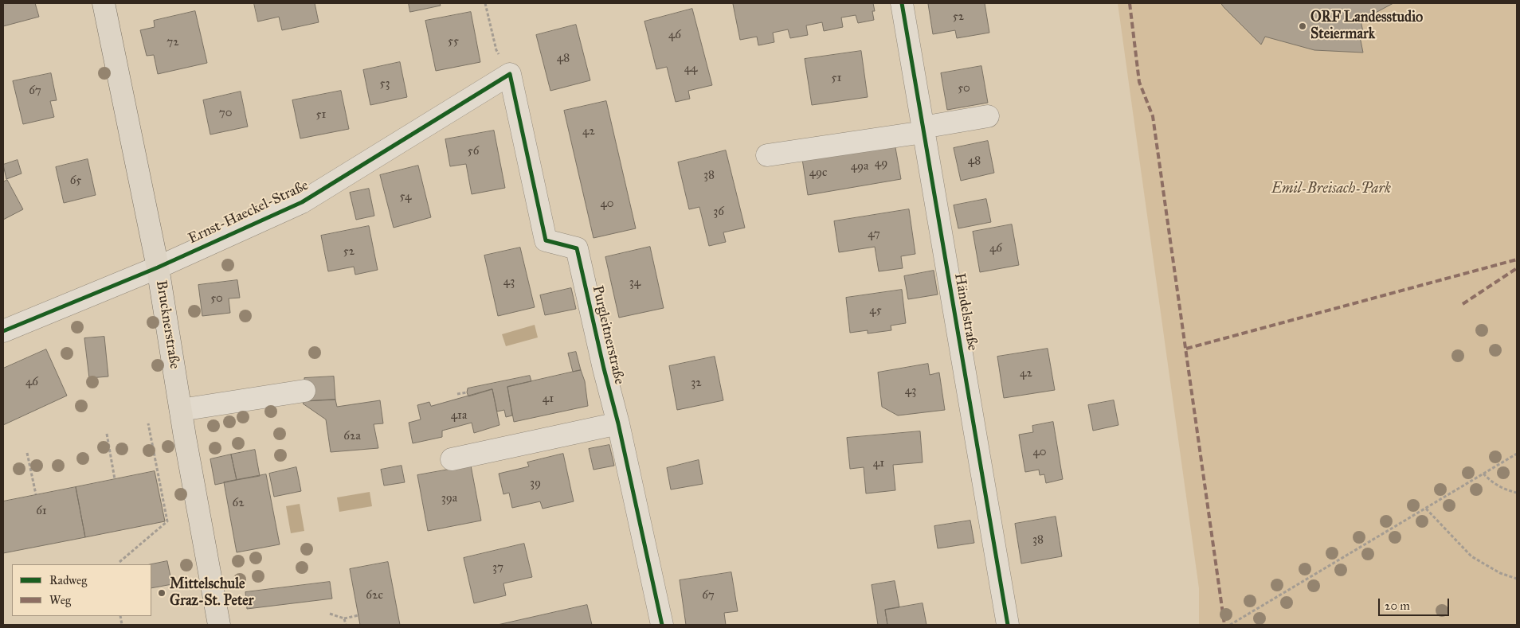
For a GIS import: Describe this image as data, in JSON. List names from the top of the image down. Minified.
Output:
{"streets":{"main road":["Brucknerstraße"],"street":["Ernst-Haeckel-Straße","Händelstraße","Purgleitnerstraße"]},"crossings":[["Ernst-Haeckel-Straße","Brucknerstraße"],["Ernst-Haeckel-Straße","Purgleitnerstraße"]],"parks":["Emil-Breisach-Park"],"places":["ORF Landesstudio Steiermark","Mittelschule Graz-St. Peter"],"house_numbers":["52","46","55","72","48","44","51","53","50","67","70","51","42","56","48","49","49a","49c","38","65","54","40","36","47","46","52","43","34","50","45","42","46","32","43","41","41a","62a","40","41","39","39a","62","61","38","37","62c","67"],"legend":["Radweg","Weg"],"scale_bar":"20 m"}
